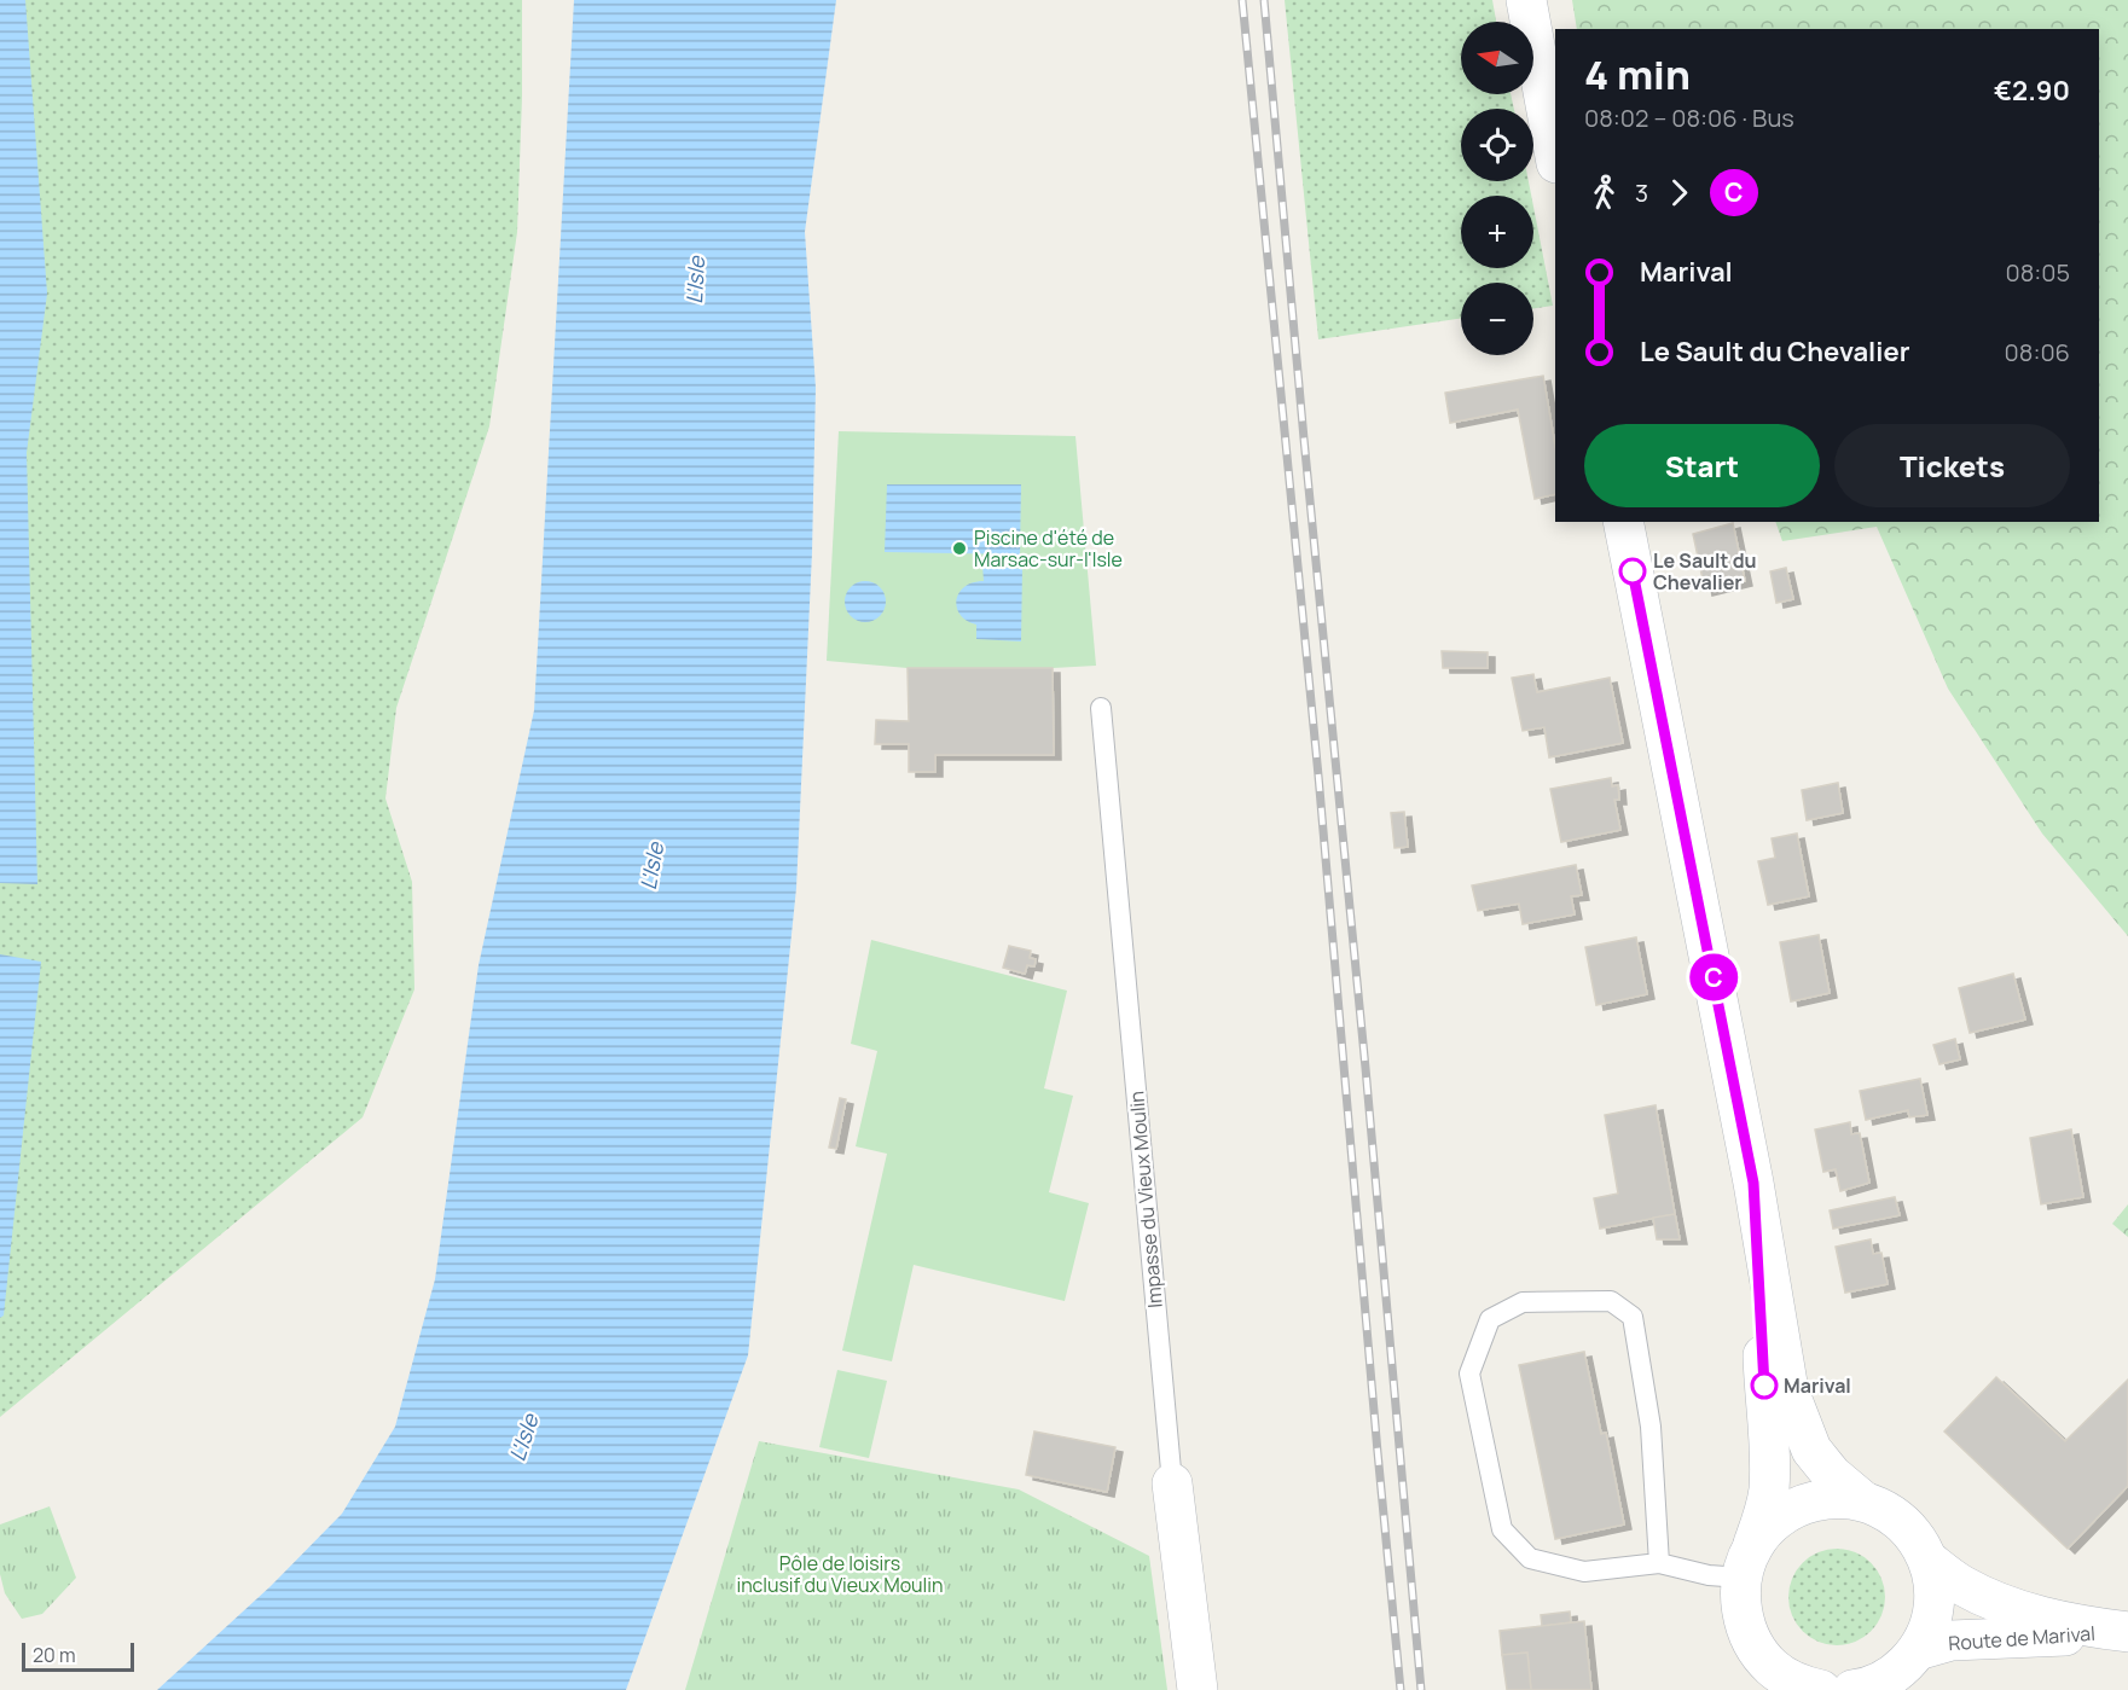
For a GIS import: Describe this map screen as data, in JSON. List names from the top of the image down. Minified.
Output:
{"streets":{"main road":["Impasse du Vieux Moulin","Route de Marival"]},"water":["L'Isle"],"parks":["Pôle de loisirs inclusif du Vieux Moulin"],"places":["Piscine d'été de Marsac-sur-l'Isle","Le Sault du Chevalier","Marival"],"lines":["bus line C"],"scale_bar":"20 m","north":"left","page":{"on_map":"C","map_buttons":["+","−"],"heading":["4 min","08:02 – 08:06 · Bus","€2.90"],"legs":["3","C"],"list":[{"name":"Marival","value":"08:05"},{"name":"Le Sault du Chevalier","value":"08:06"}],"buttons":["Start","Tickets"],"scale":"20 m"}}
